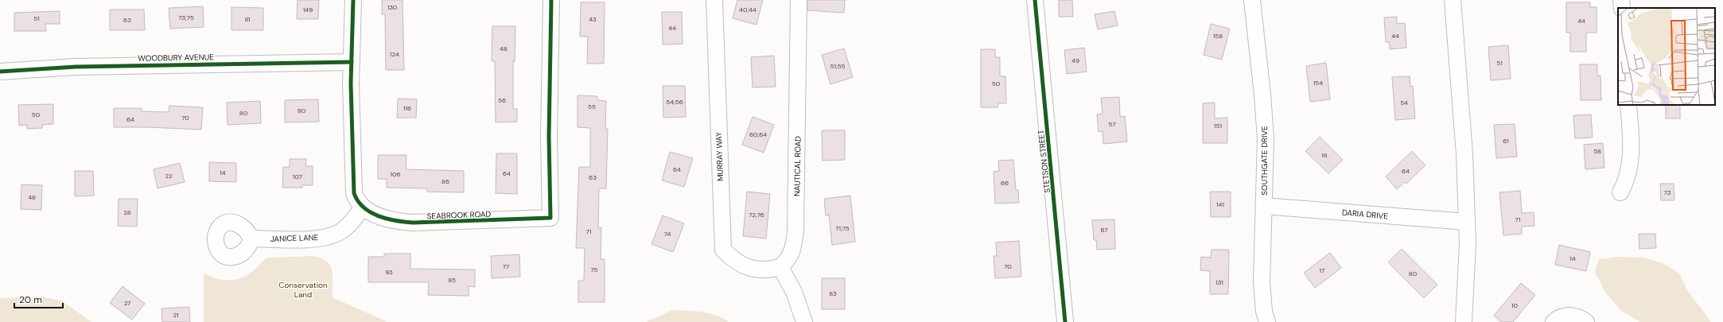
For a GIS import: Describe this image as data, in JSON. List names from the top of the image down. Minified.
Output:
{"streets":{"street":["WOODBURY AVENUE","MURRAY WAY","SOUTHGATE DRIVE","STETSON STREET","NAUTICAL ROAD","DARIA DRIVE","SEABROOK ROAD","JANICE LANE"]},"crossings":[["WOODBURY AVENUE","SEABROOK ROAD"],["MURRAY WAY","NAUTICAL ROAD"],["SOUTHGATE DRIVE","DARIA DRIVE"],["SEABROOK ROAD","JANICE LANE"]],"parks":["Conservation Land"],"house_numbers":["130","149","40;44","73;75","51","81","43","63","44","44","158","44","48","124","49","51","51;55","154","50","56","54;56","54","55","116","90","80","50","70","64","57","151","60;64","61","58","18","64","64","14","64","106","22","107","63","86","66","73","48","141","28","72;76","71","71;75","67","71","74","14","77","70","75","17","93","80","85","131","83","27","10","21"],"scale_bar":"20 m"}
